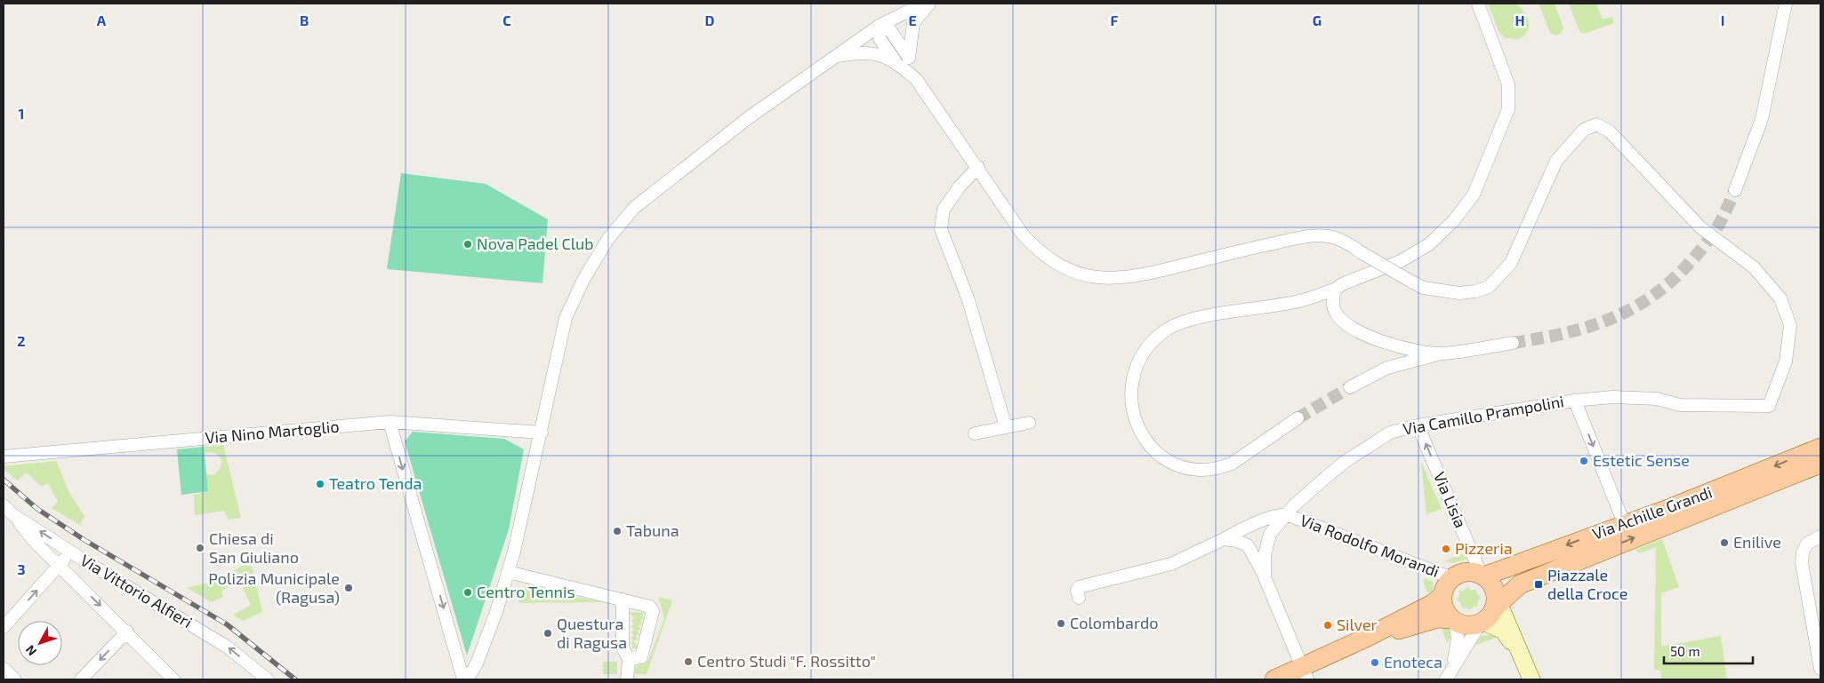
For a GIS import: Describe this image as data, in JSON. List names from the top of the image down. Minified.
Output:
{"streets":{"main road":["Via Achille Grandi"],"street":["Via Camillo Prampolini","Via Nino Martoglio","Via Lisia","Via Rodolfo Morandi","Via Vittorio Alfieri"]},"crossings":[["Via Camillo Prampolini","Via Lisia"],["Via Camillo Prampolini","Via Rodolfo Morandi"],["Via Lisia","Via Achille Grandi"],["Via Lisia","Via Rodolfo Morandi"],["Via Achille Grandi","Via Rodolfo Morandi"]],"one_way":["Via Lisia"],"places":{"other":["Nova Padel Club","Estetic Sense","Teatro Tenda","Tabuna","Enilive","Chiesa di San Giuliano","Pizzeria","Polizia Municipale (Ragusa)","Centro Tennis","Colombardo","Silver","Questura di Ragusa","Centro Studi \"F. Rossitto\"","Enoteca"],"transit":["Piazzale della Croce"]},"scale_bar":"50 m","north":"bottom left","grid":{"columns":["A","B","C","D","E","F","G","H","I"],"rows":["1","2","3"]}}
